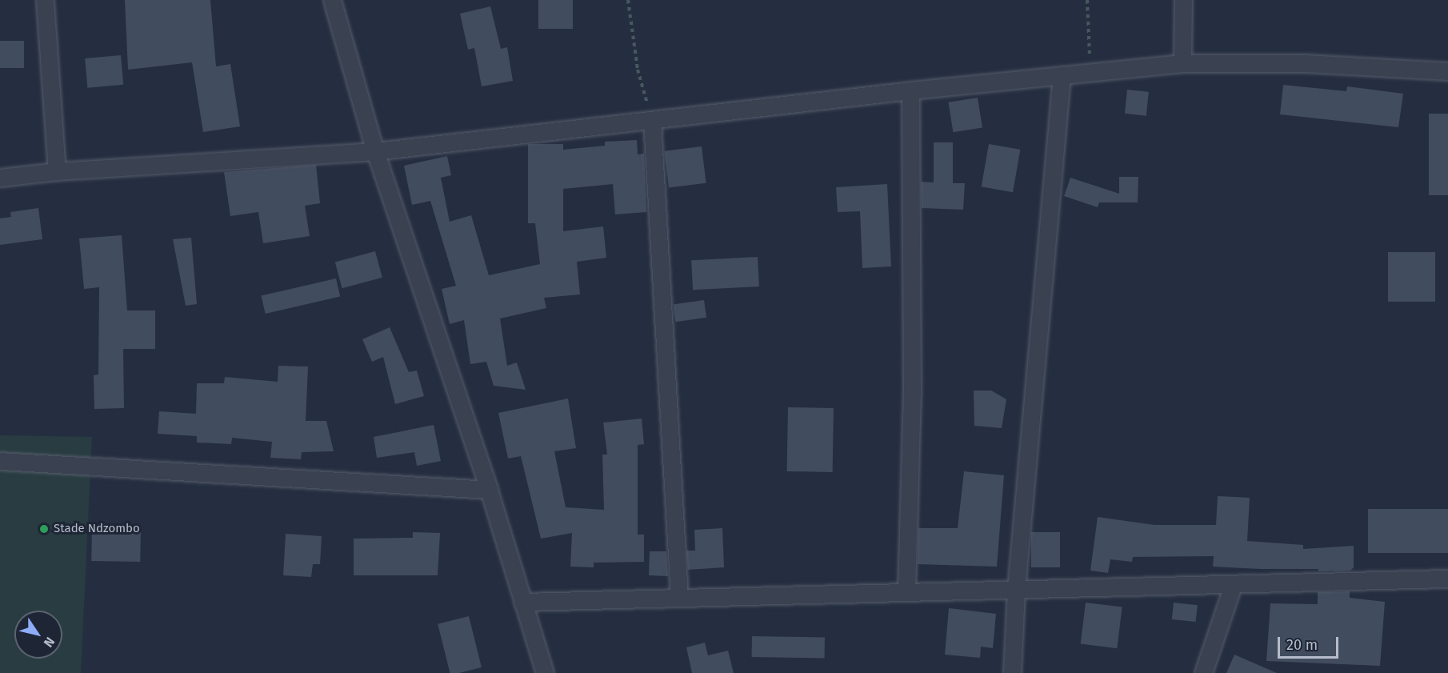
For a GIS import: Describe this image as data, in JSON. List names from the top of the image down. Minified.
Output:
{"places":["Stade Ndzombo"],"scale_bar":"20 m","north":"bottom right"}
